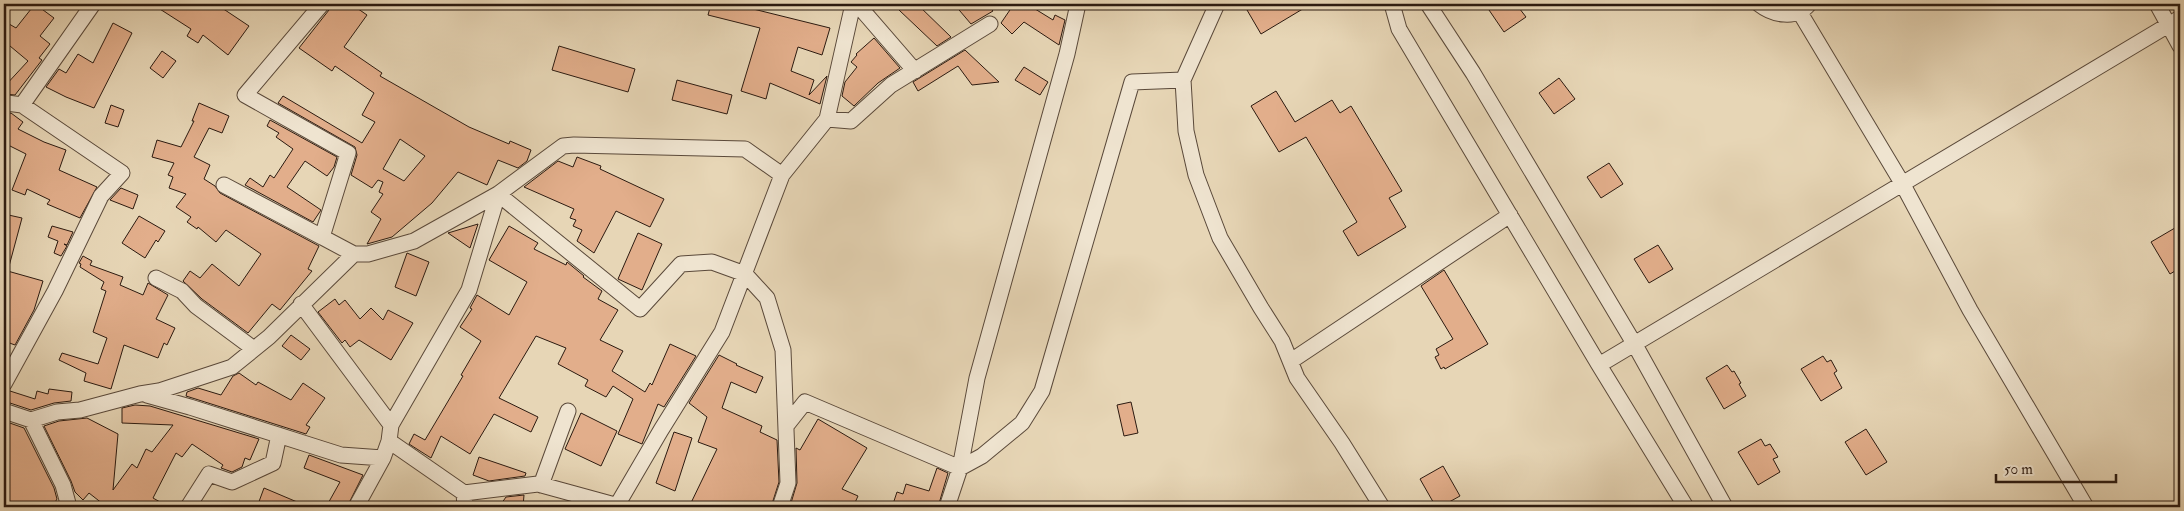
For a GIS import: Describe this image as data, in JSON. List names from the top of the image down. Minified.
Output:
{"scale_bar":"50 m"}
